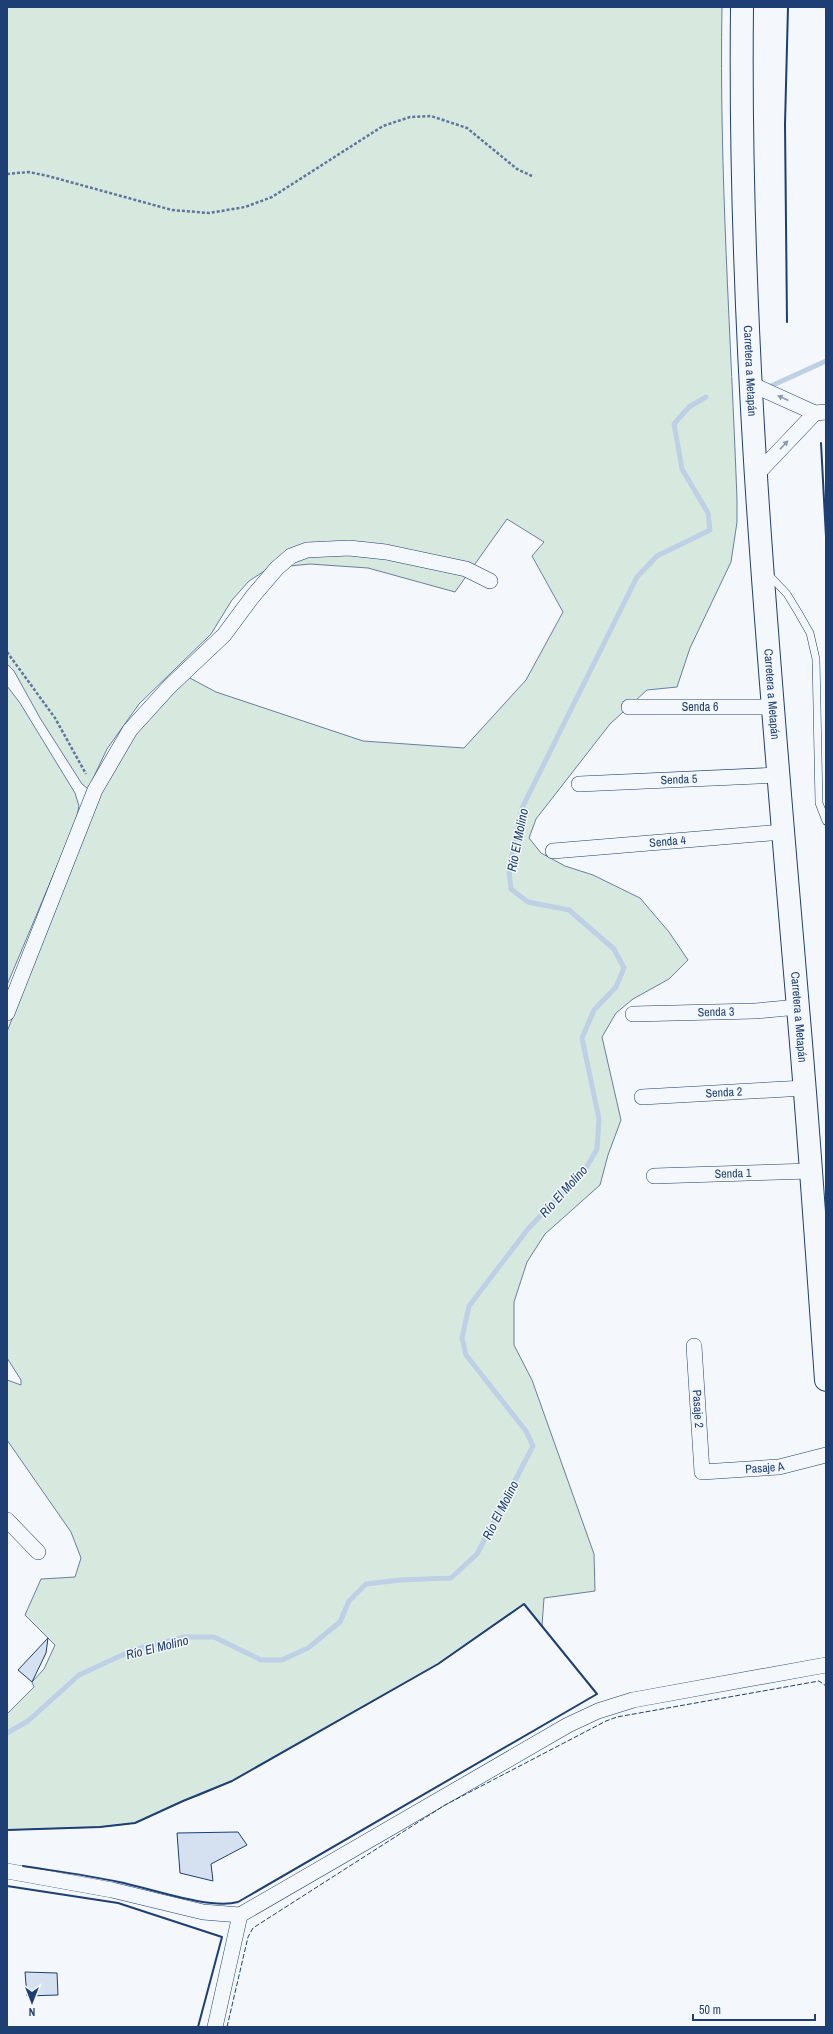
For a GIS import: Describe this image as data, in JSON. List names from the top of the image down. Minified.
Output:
{"streets":{"main road":["Carretera a Metapán"],"street":["Senda 6","Senda 5","Senda 4","Senda 3","Senda 2","Senda 1","Pasaje 2","Pasaje A"]},"crossings":[["Carretera a Metapán","Senda 6"],["Carretera a Metapán","Senda 5"],["Carretera a Metapán","Senda 4"],["Carretera a Metapán","Senda 3"],["Carretera a Metapán","Senda 2"],["Carretera a Metapán","Senda 1"],["Pasaje 2","Pasaje A"]],"water":["Río El Molino"],"scale_bar":"50 m","north":"bottom"}
